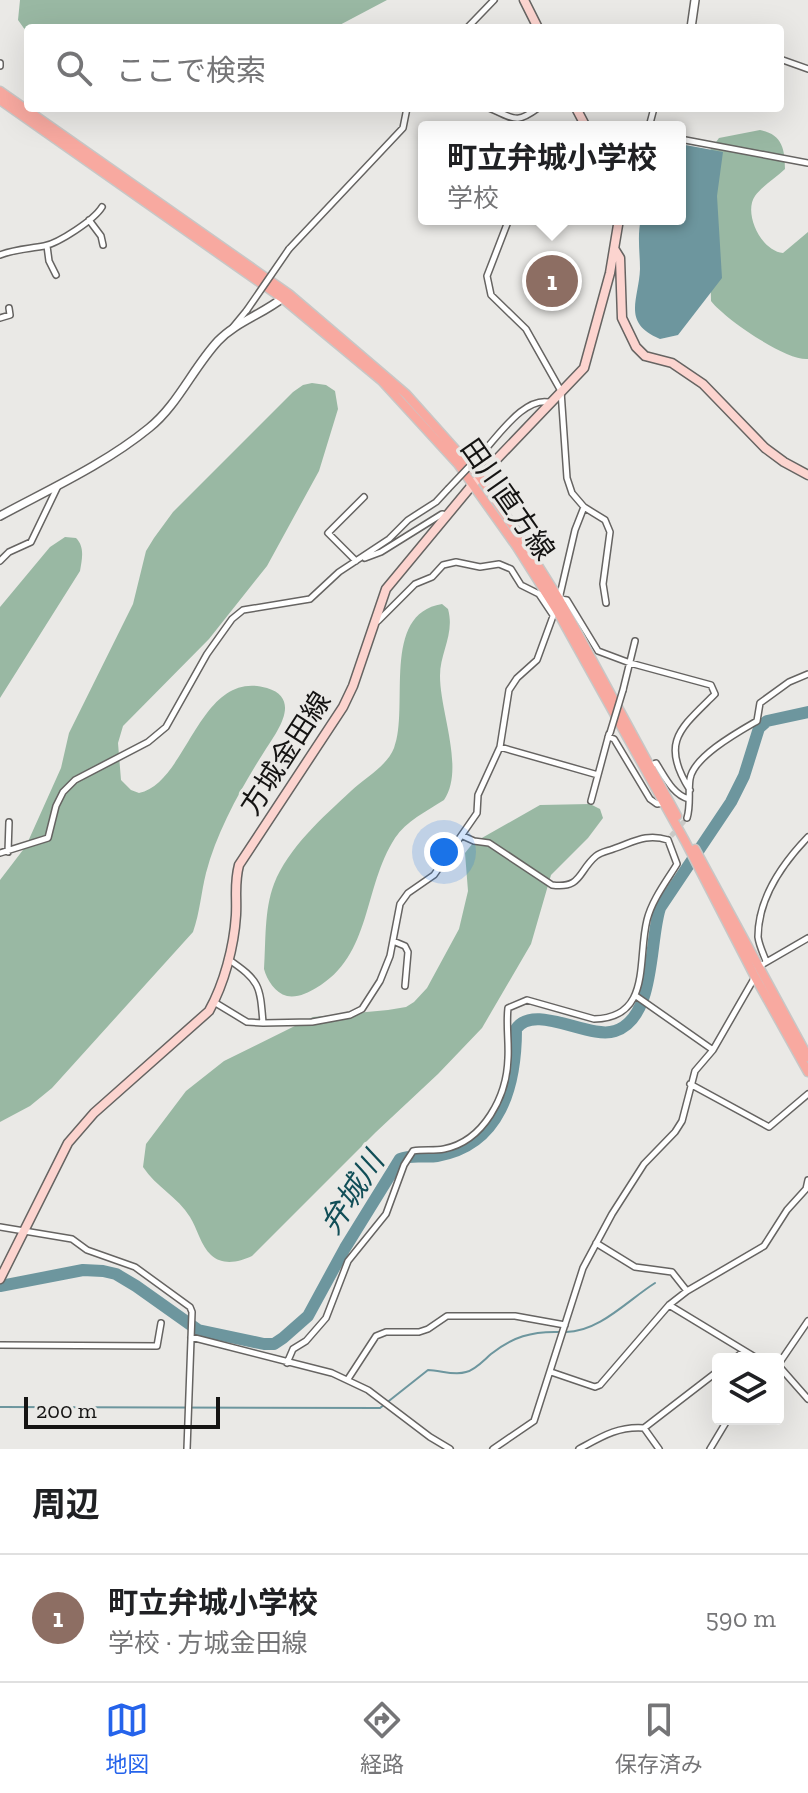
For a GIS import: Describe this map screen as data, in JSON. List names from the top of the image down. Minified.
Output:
{"streets":{"main road":["田川直方線","方城金田線"]},"crossings":[["田川直方線","方城金田線"]],"water":["弁城川"],"scale_bar":"200 m","page":{"search":"ここで検索","popup":["町立弁城小学校","学校"],"pins":"1","scale":"200 m","heading":"周辺","list":[{"mark":"1","name":"町立弁城小学校","note":"学校 · 方城金田線","value":"590 m"}],"nav":["地図","経路","保存済み"]}}
